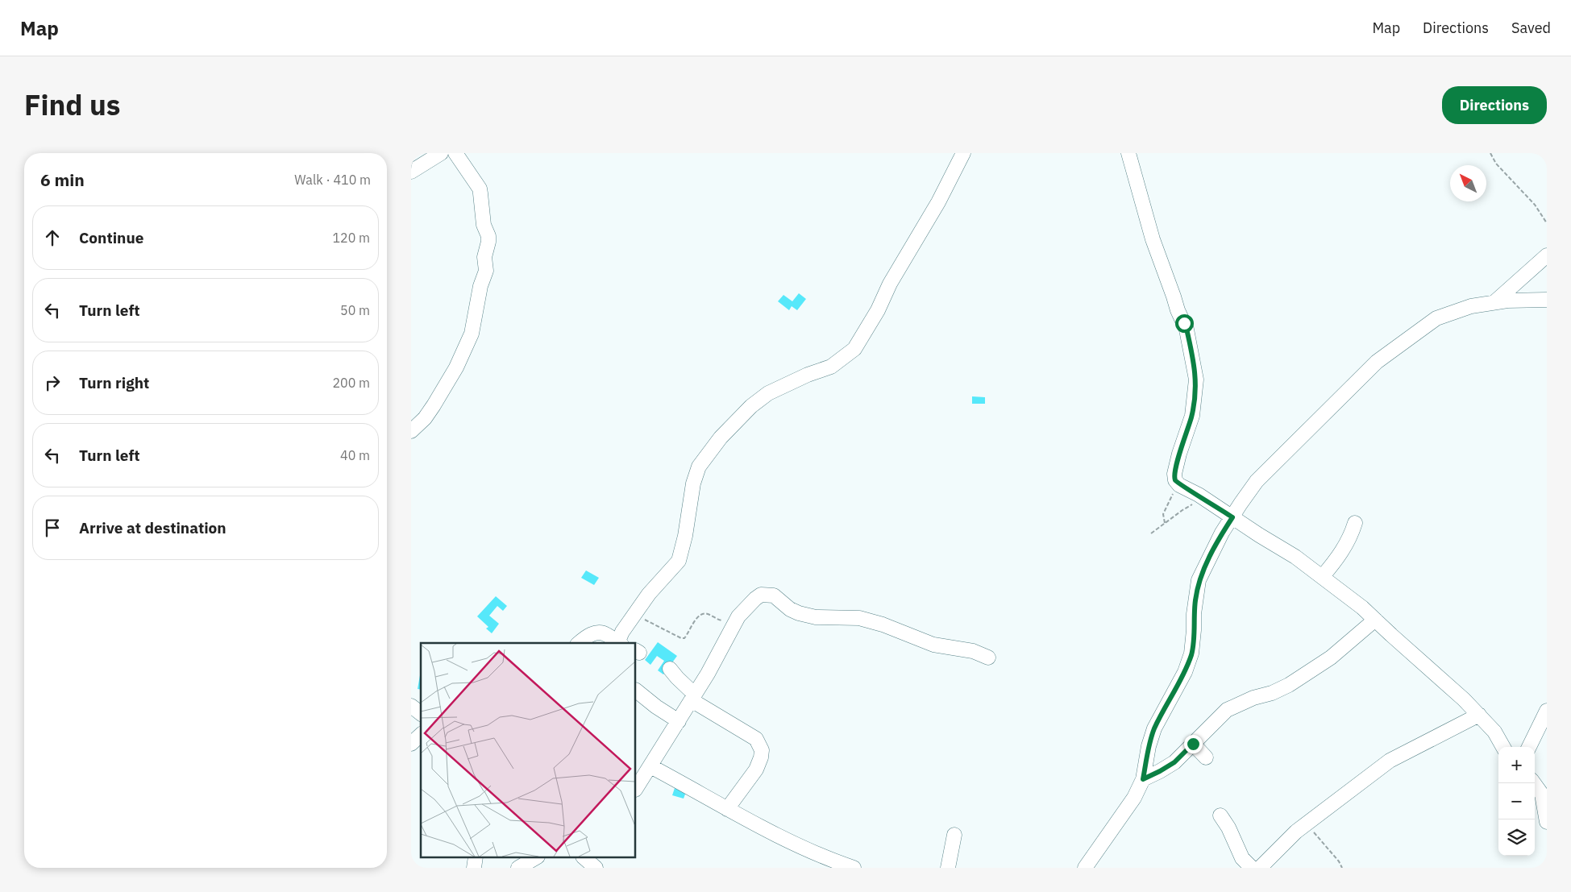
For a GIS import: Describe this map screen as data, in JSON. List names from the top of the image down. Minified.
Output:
{"north":"top left","page":{"header":"Map","nav":["Map","Directions","Saved"],"title":"Find us","buttons":"Directions","heading":["6 min","Walk · 410 m"],"list":[["Continue","120 m"],["Turn left","50 m"],["Turn right","200 m"],["Turn left","40 m"],"Arrive at destination"],"map_buttons":["+","−"]}}
